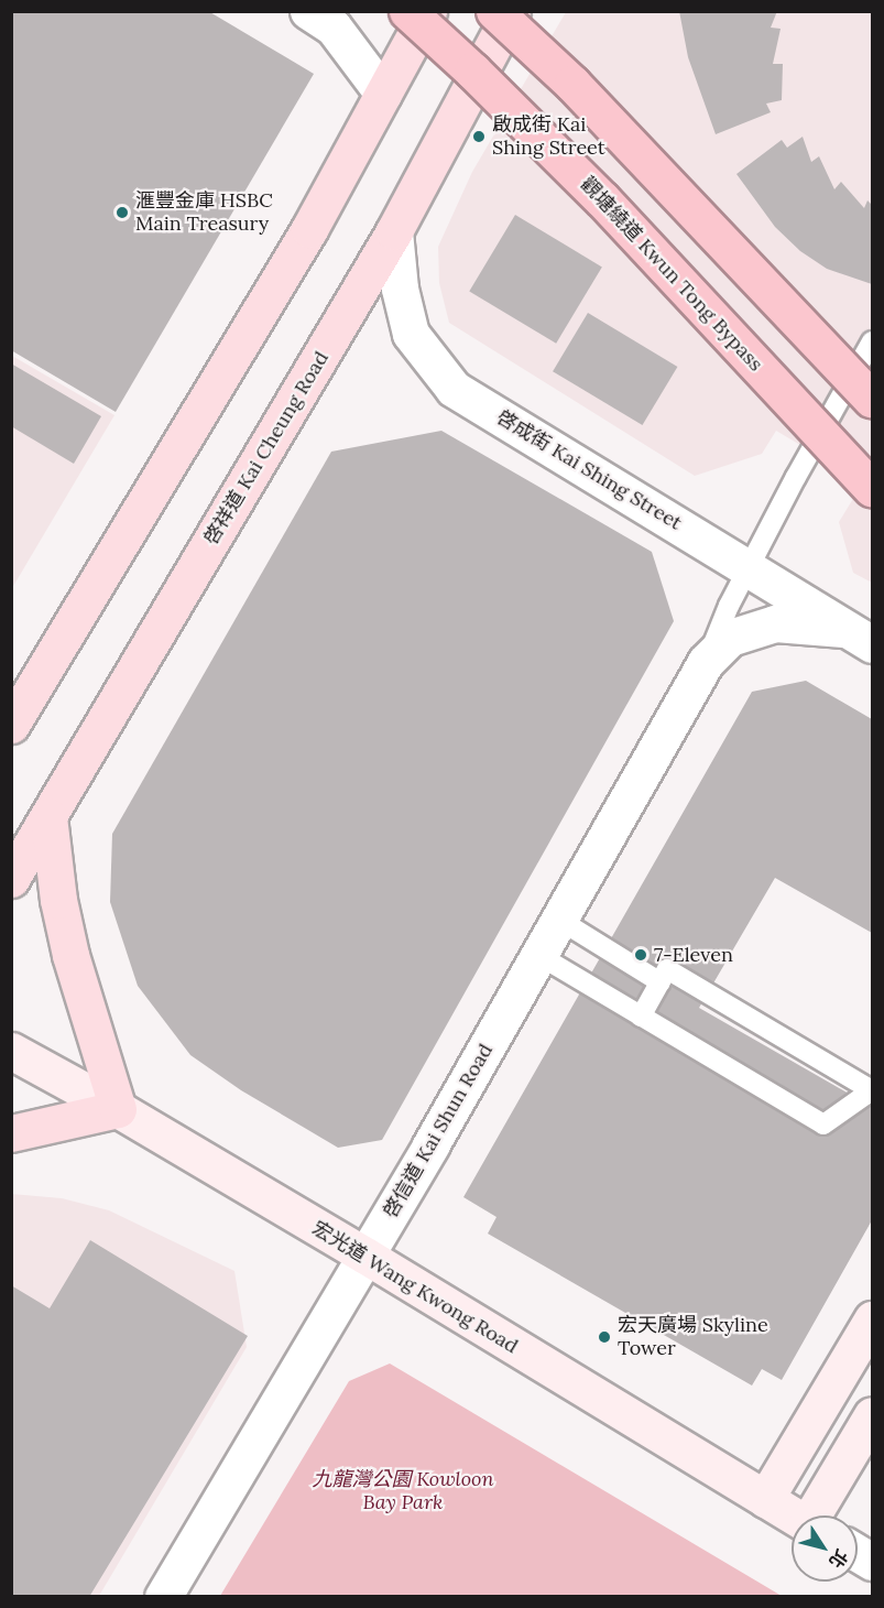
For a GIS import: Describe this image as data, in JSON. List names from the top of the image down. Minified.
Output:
{"streets":{"highway":["觀塘繞道 Kwun Tong Bypass"],"main road":["啓祥道 Kai Cheung Road","宏光道 Wang Kwong Road"],"street":["啓成街 Kai Shing Street","啓信道 Kai Shun Road"]},"crossings":[["啓祥道 Kai Cheung Road","啓成街 Kai Shing Street"],["啓成街 Kai Shing Street","啓信道 Kai Shun Road"],["啓信道 Kai Shun Road","宏光道 Wang Kwong Road"]],"parks":["九龍灣公園 Kowloon Bay Park"],"places":["啟成街 Kai Shing Street","滙豐金庫 HSBC Main Treasury","7-Eleven","宏天廣場 Skyline Tower"],"north":"bottom right"}
